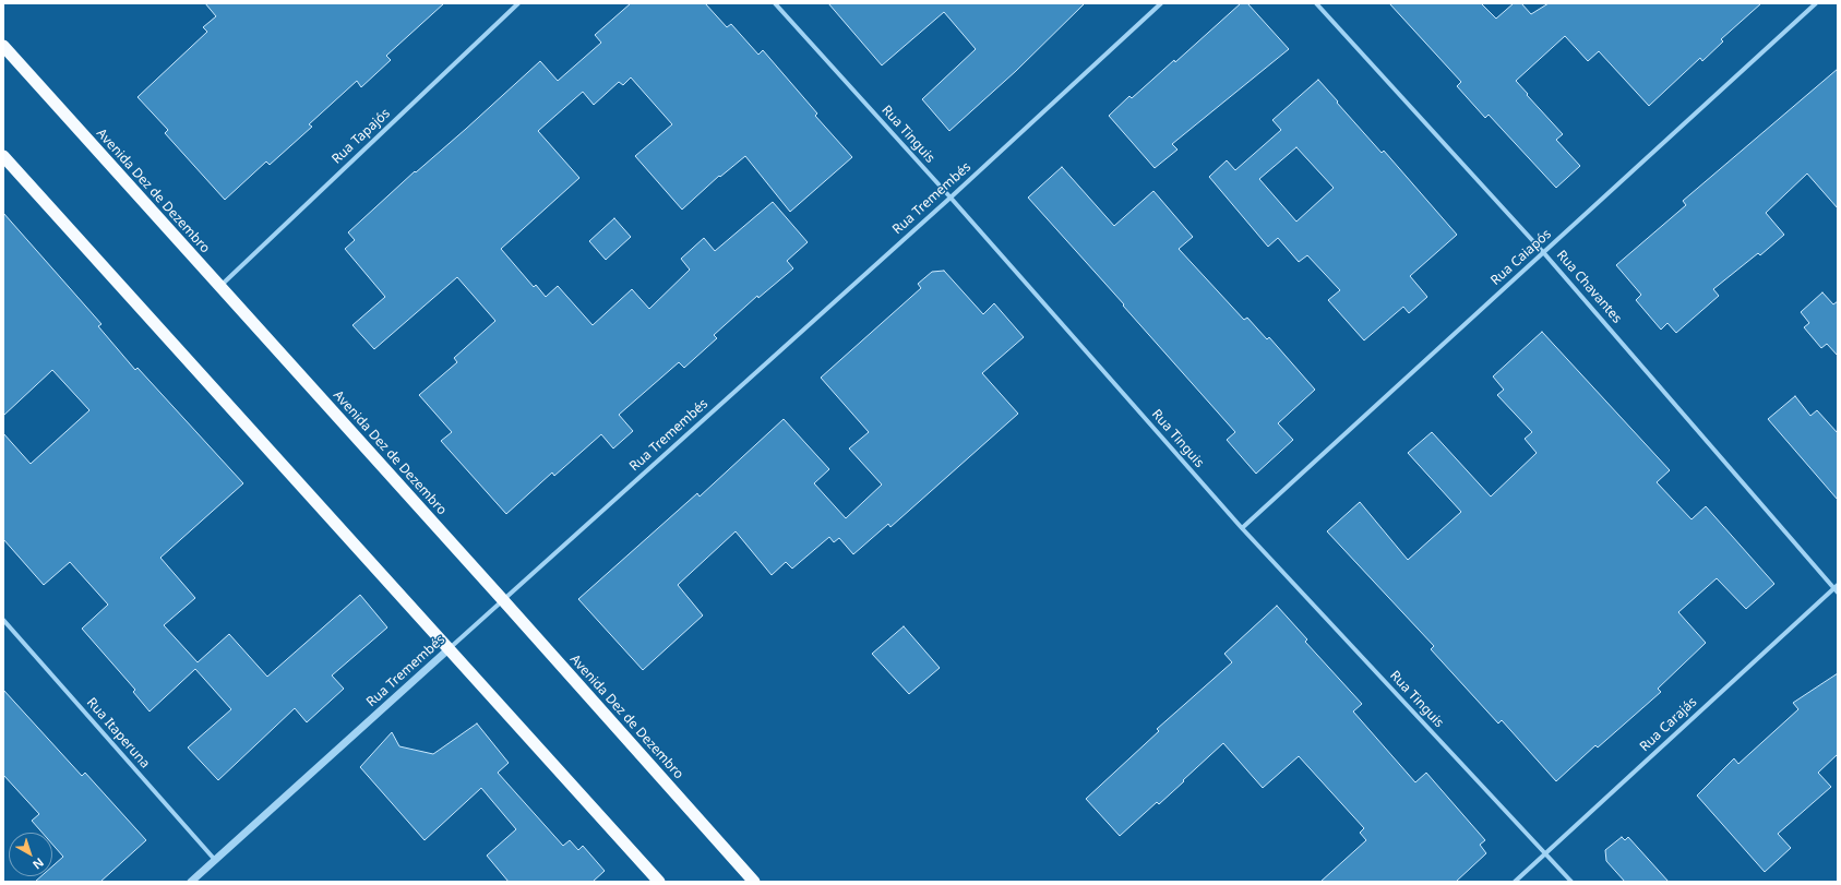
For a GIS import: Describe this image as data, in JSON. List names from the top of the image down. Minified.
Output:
{"streets":{"highway":["Avenida Dez de Dezembro"],"street":["Rua Tinguis","Rua Tapajós","Rua Tremembés","Rua Caiapós","Rua Chavantes","Rua Carajás","Rua Itaperuna"]},"crossings":[["Rua Tinguis","Rua Tremembés"],["Rua Tinguis","Rua Caiapós"],["Rua Tinguis","Rua Carajás"],["Rua Tapajós","Avenida Dez de Dezembro"],["Avenida Dez de Dezembro","Rua Tremembés"],["Rua Tremembés","Rua Itaperuna"],["Rua Caiapós","Rua Chavantes"],["Rua Chavantes","Rua Carajás"]],"north":"bottom right"}
